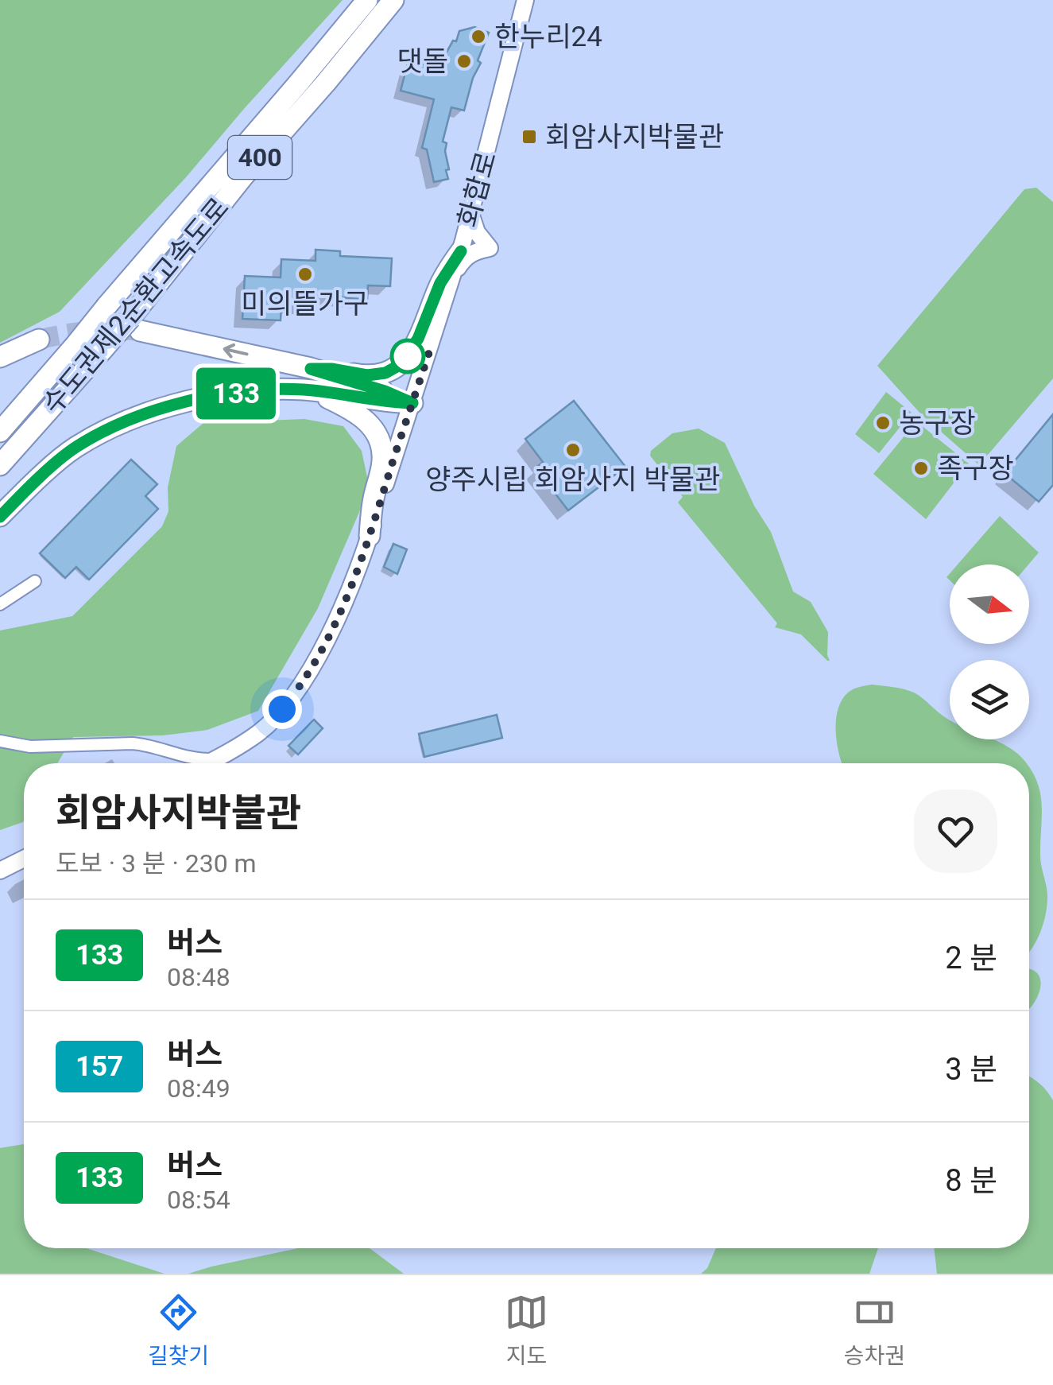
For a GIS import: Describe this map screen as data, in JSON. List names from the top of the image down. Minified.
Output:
{"streets":{"highway":["400","수도권제2순환고속도로"],"main road":["화합로"]},"places":{"other":["한누리24","댓돌","미의뜰가구","농구장","양주시립 회암사지 박물관","족구장"],"transit":["회암사지박물관"]},"lines":["bus line 133"],"north":"right","page":{"on_map":"133","heading":["회암사지박불관","도보 · 3 분 · 230 m"],"list":[{"mark":"133","name":"버스","note":"08:48","value":"2 분"},{"mark":"157","name":"버스","note":"08:49","value":"3 분"},{"mark":"133","name":"버스","note":"08:54","value":"8 분"}],"tabs":["길찾기","지도","승차권"]}}
